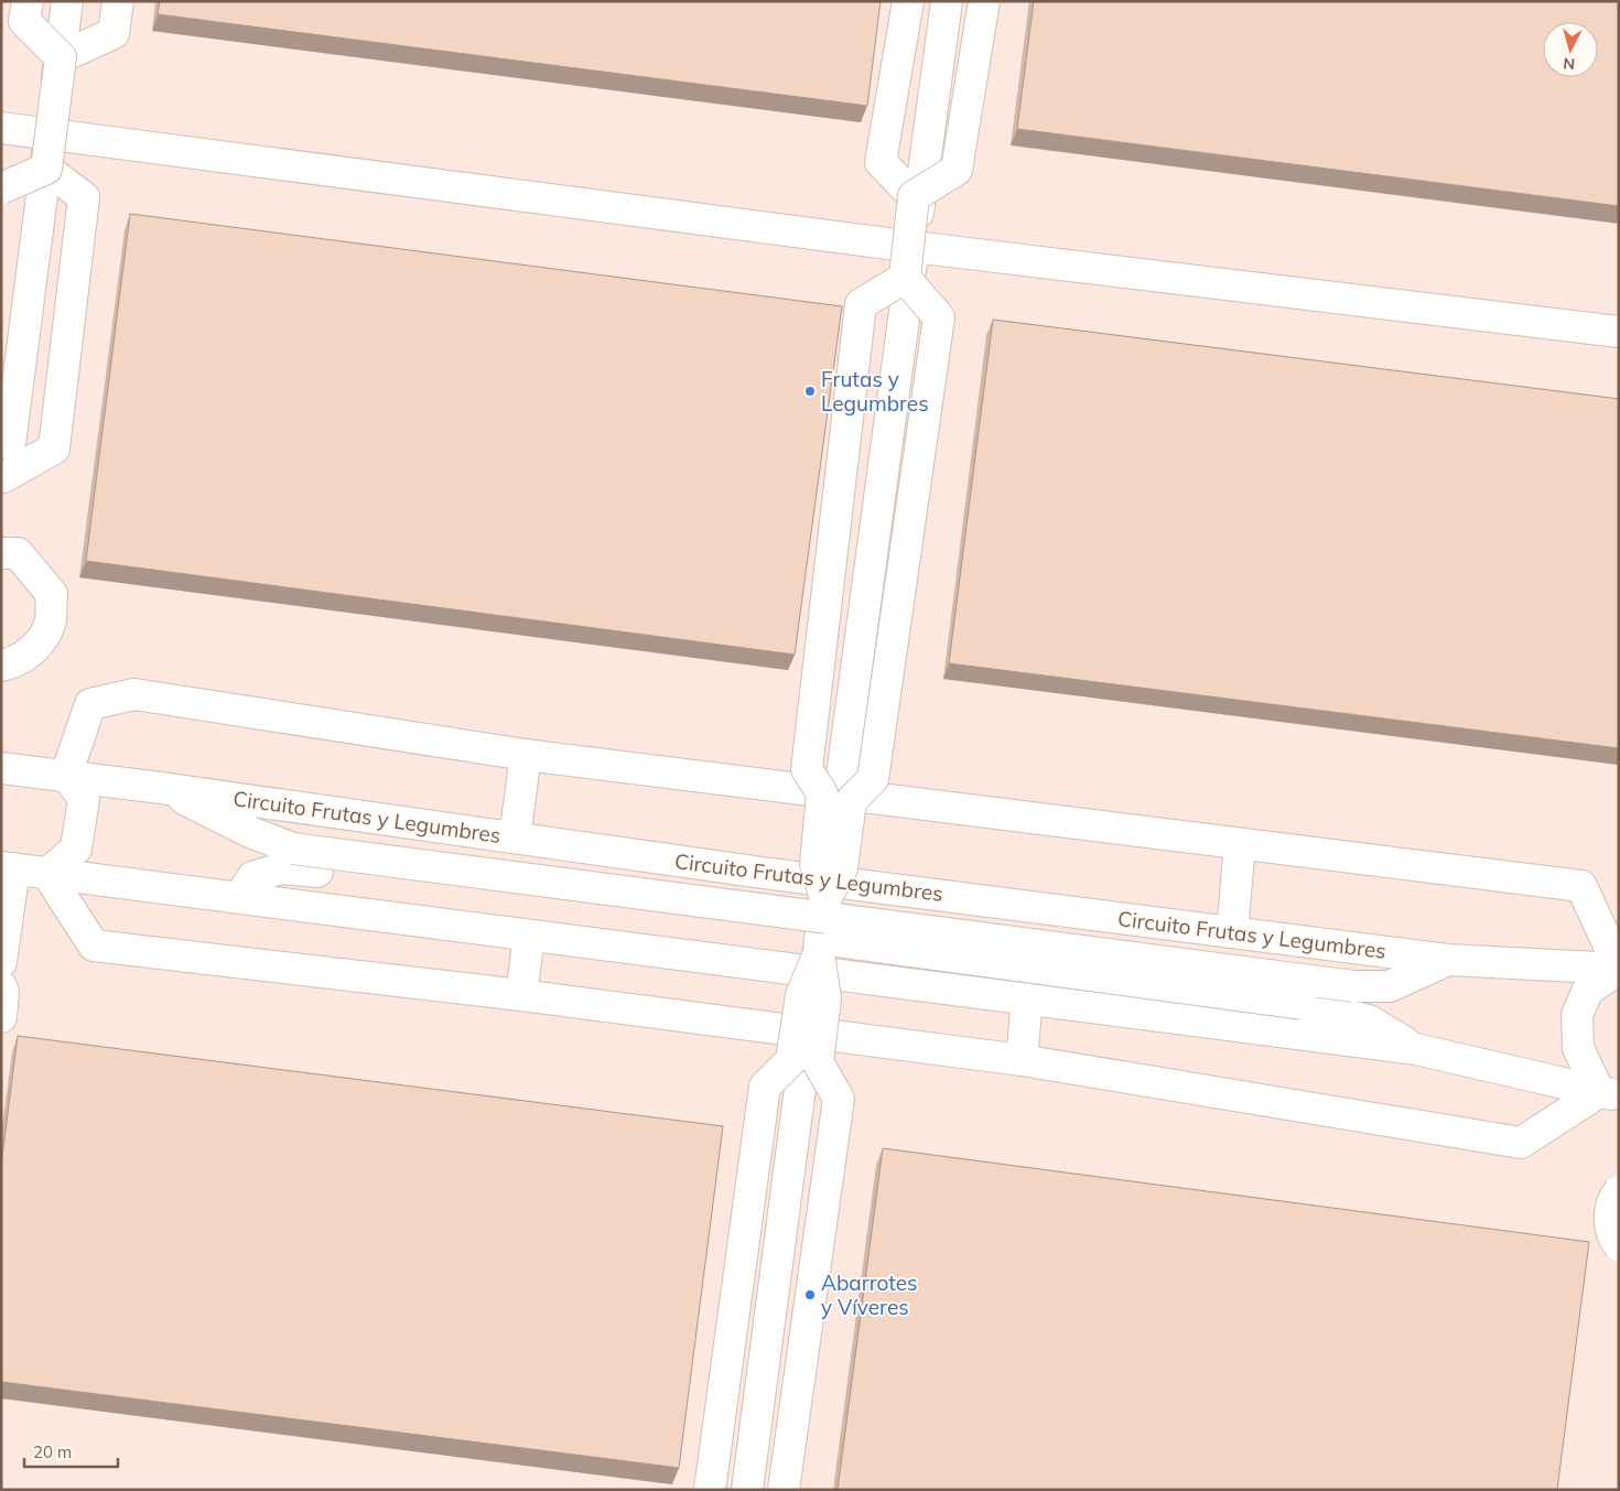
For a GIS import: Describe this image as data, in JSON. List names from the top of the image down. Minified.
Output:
{"streets":{"street":["Circuito Frutas y Legumbres"]},"places":["Frutas y Legumbres","Abarrotes y Víveres"],"scale_bar":"20 m","north":"bottom"}
